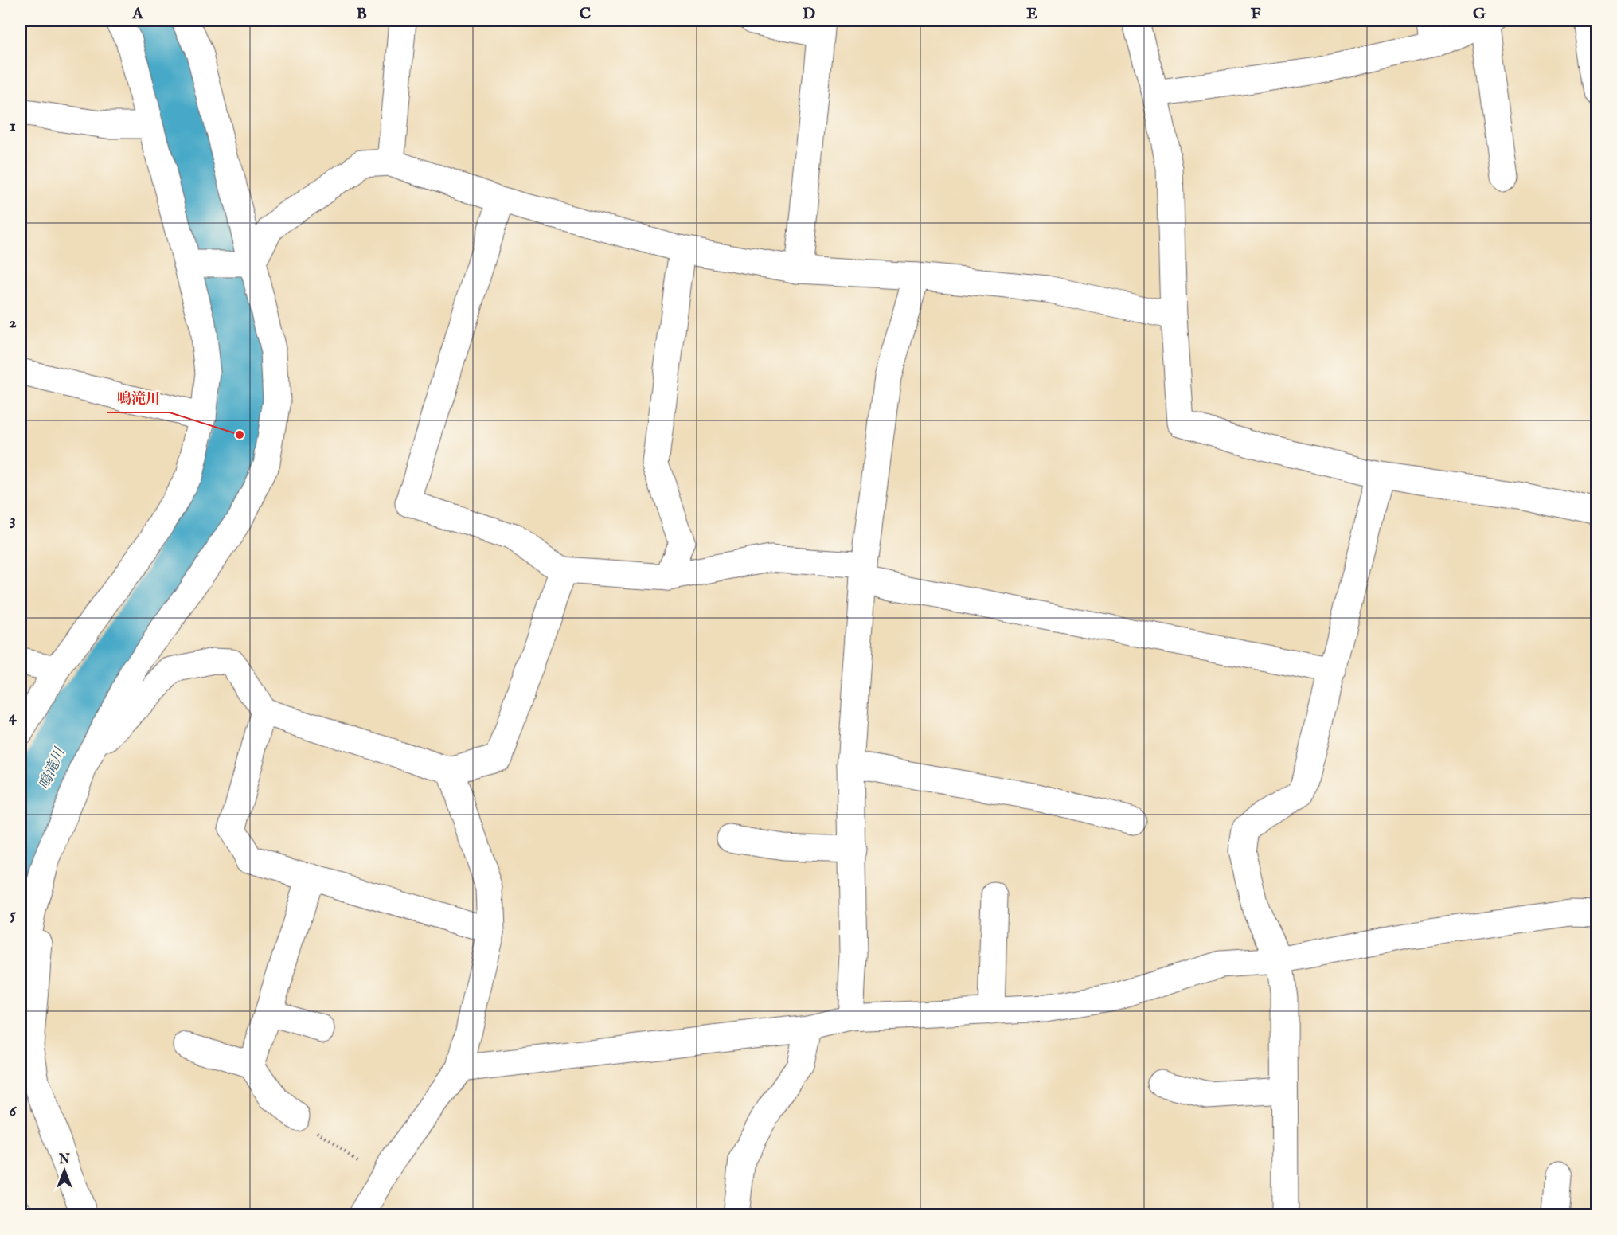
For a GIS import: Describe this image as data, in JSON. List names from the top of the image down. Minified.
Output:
{"water":["鳴滝川"],"places":["鳴滝川"],"north":"top","grid":{"columns":["A","B","C","D","E","F","G"],"rows":["1","2","3","4","5","6"]}}
